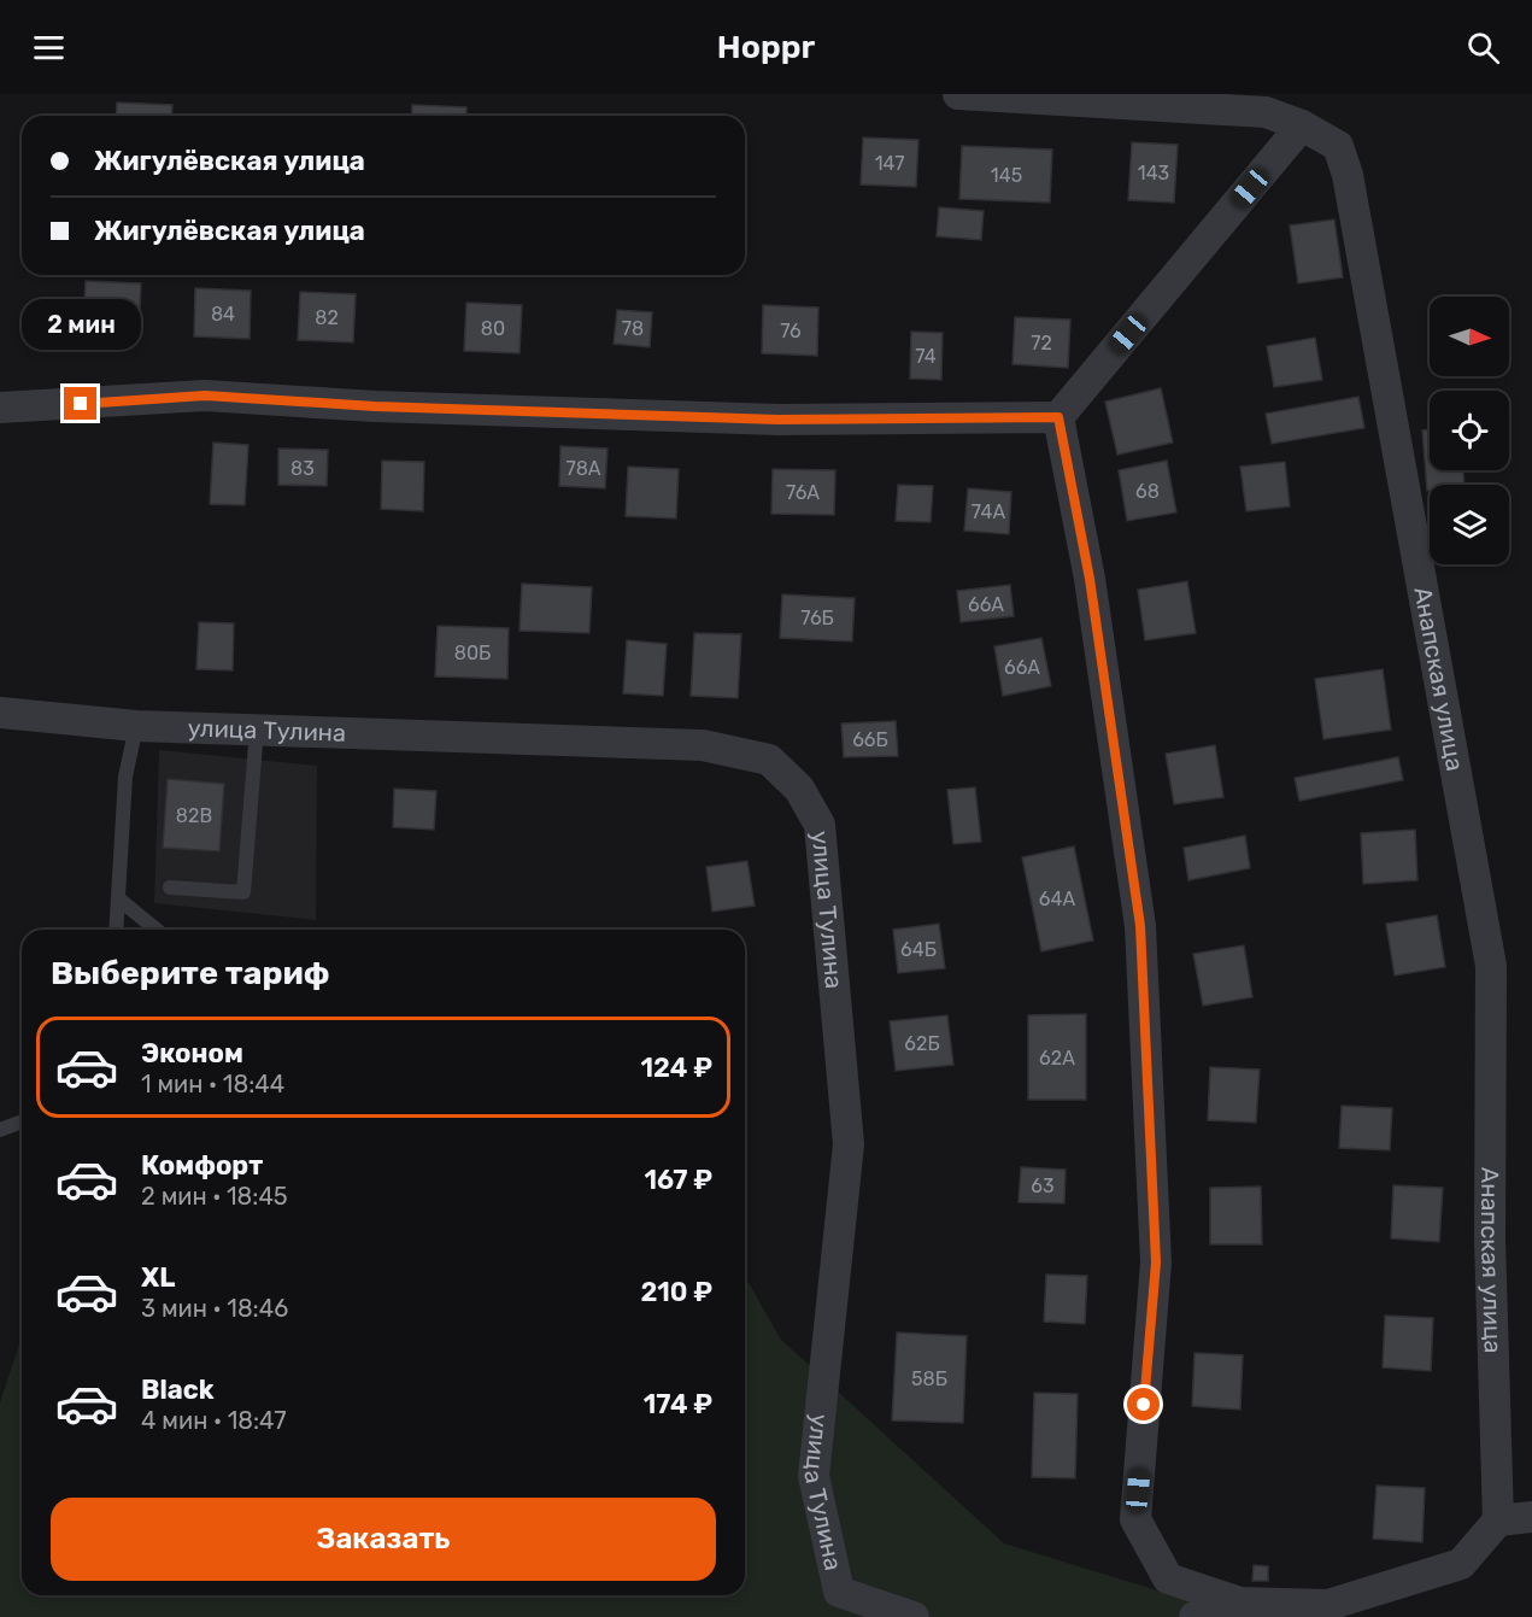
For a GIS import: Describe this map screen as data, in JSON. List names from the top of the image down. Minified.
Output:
{"streets":{"street":["Анапская улица","улица Тулина"]},"house_numbers":["147","143","145","84","82","80","78","76","72","74","83","78А","68","76А","74А","66А","76Б","80Б","66А","66Б","82В","64А","64Б","62Б","62А","63","58Б"],"north":"right","page":{"header":"Hoppr","banner":["Жигулёвская улица","Жигулёвская улица"],"bubble":"2 мин","heading":"Выберите тариф","list":[{"name":"Эконом","note":"1 мин · 18:44","value":"124 ₽"},{"name":"Комфорт","note":"2 мин · 18:45","value":"167 ₽"},{"name":"XL","note":"3 мин · 18:46","value":"210 ₽"},{"name":"Black","note":"4 мин · 18:47","value":"174 ₽"}],"buttons":"Заказать"}}
